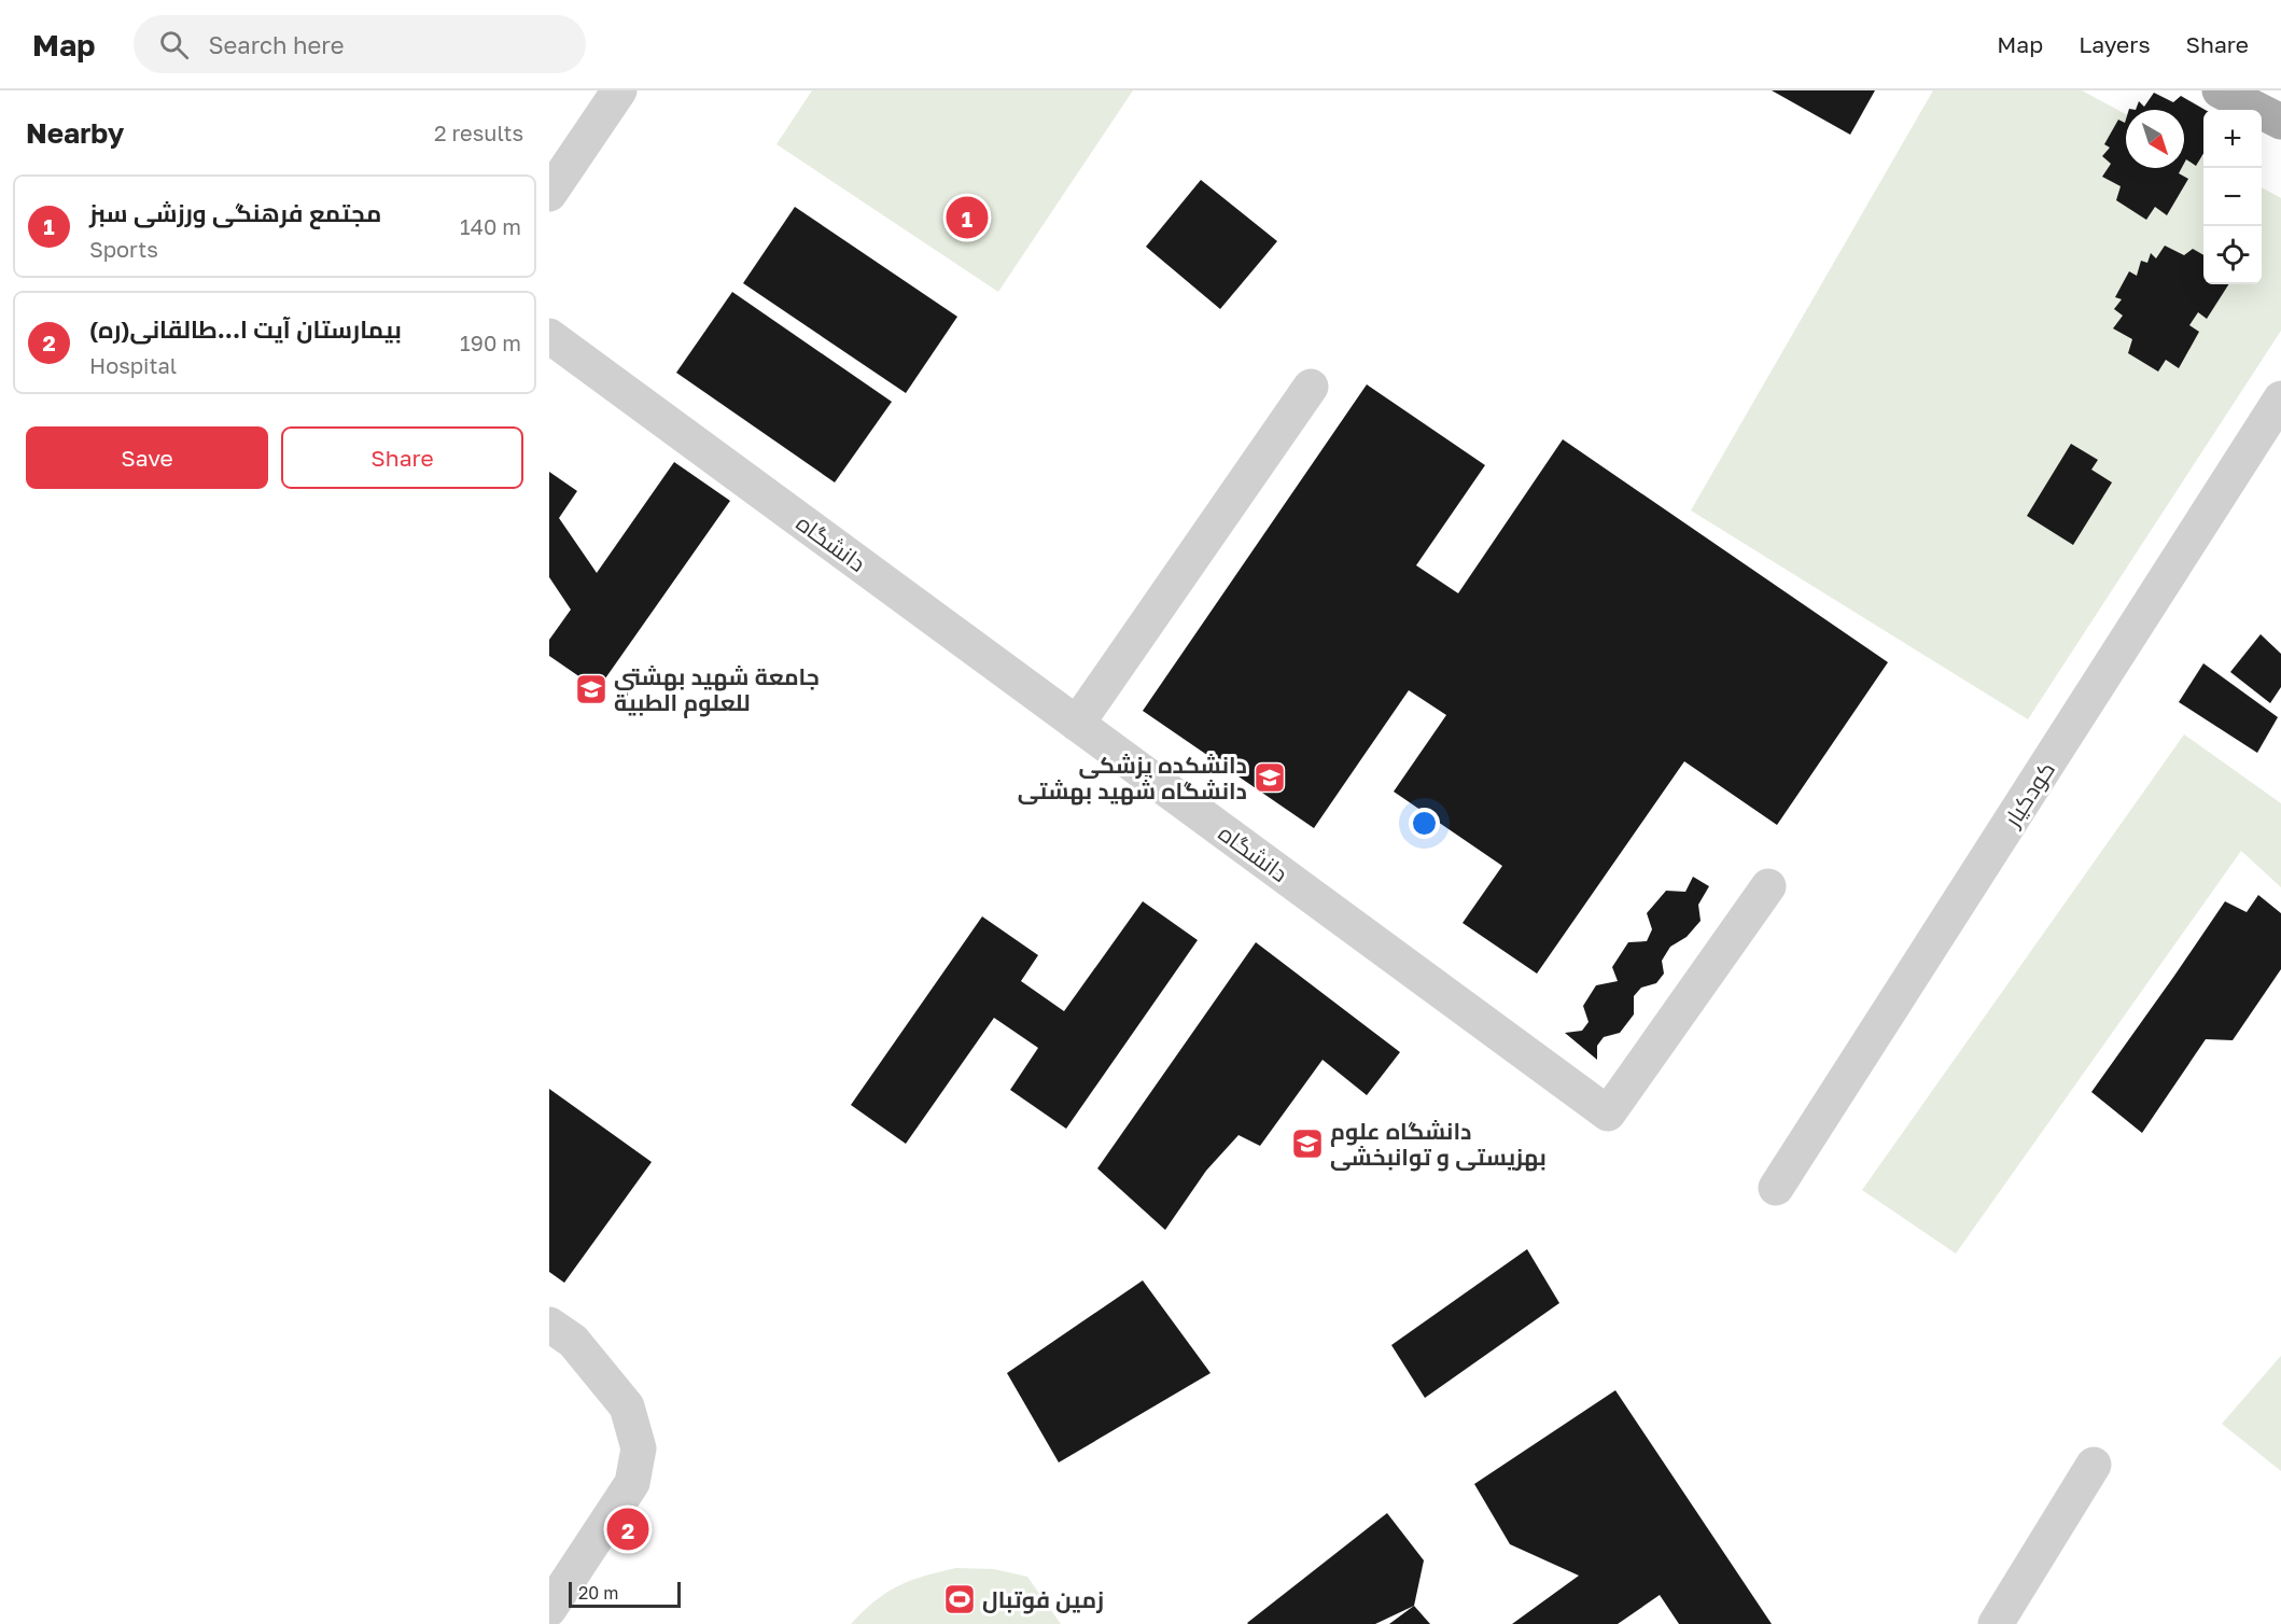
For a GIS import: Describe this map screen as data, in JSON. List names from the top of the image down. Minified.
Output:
{"streets":{"street":["دانشگاه","کودکیار"]},"places":{"school or university":["جامعة شهيد بهشتي للعلوم الطبية","دانشکده پزشکی دانشگاه شهید بهشتی","دانشگاه علوم بهزیستی و توانبخشی"],"sports":["زمین فوتبال"]},"scale_bar":"20 m","north":"bottom right","page":{"header":"Map","search":"Search here","nav":["Map","Layers","Share"],"heading":["Nearby","2 results"],"map_buttons":["+","−"],"list":[{"mark":"1","name":"مجتمع فرهنگی ورزشی سبز","note":"Sports","value":"140 m"},{"mark":"2","name":"بیمارستان آیت ا...طالقانی(ره)","note":"Hospital","value":"190 m"}],"pins":["1","2"],"buttons":["Save","Share"],"scale":"20 m"}}
